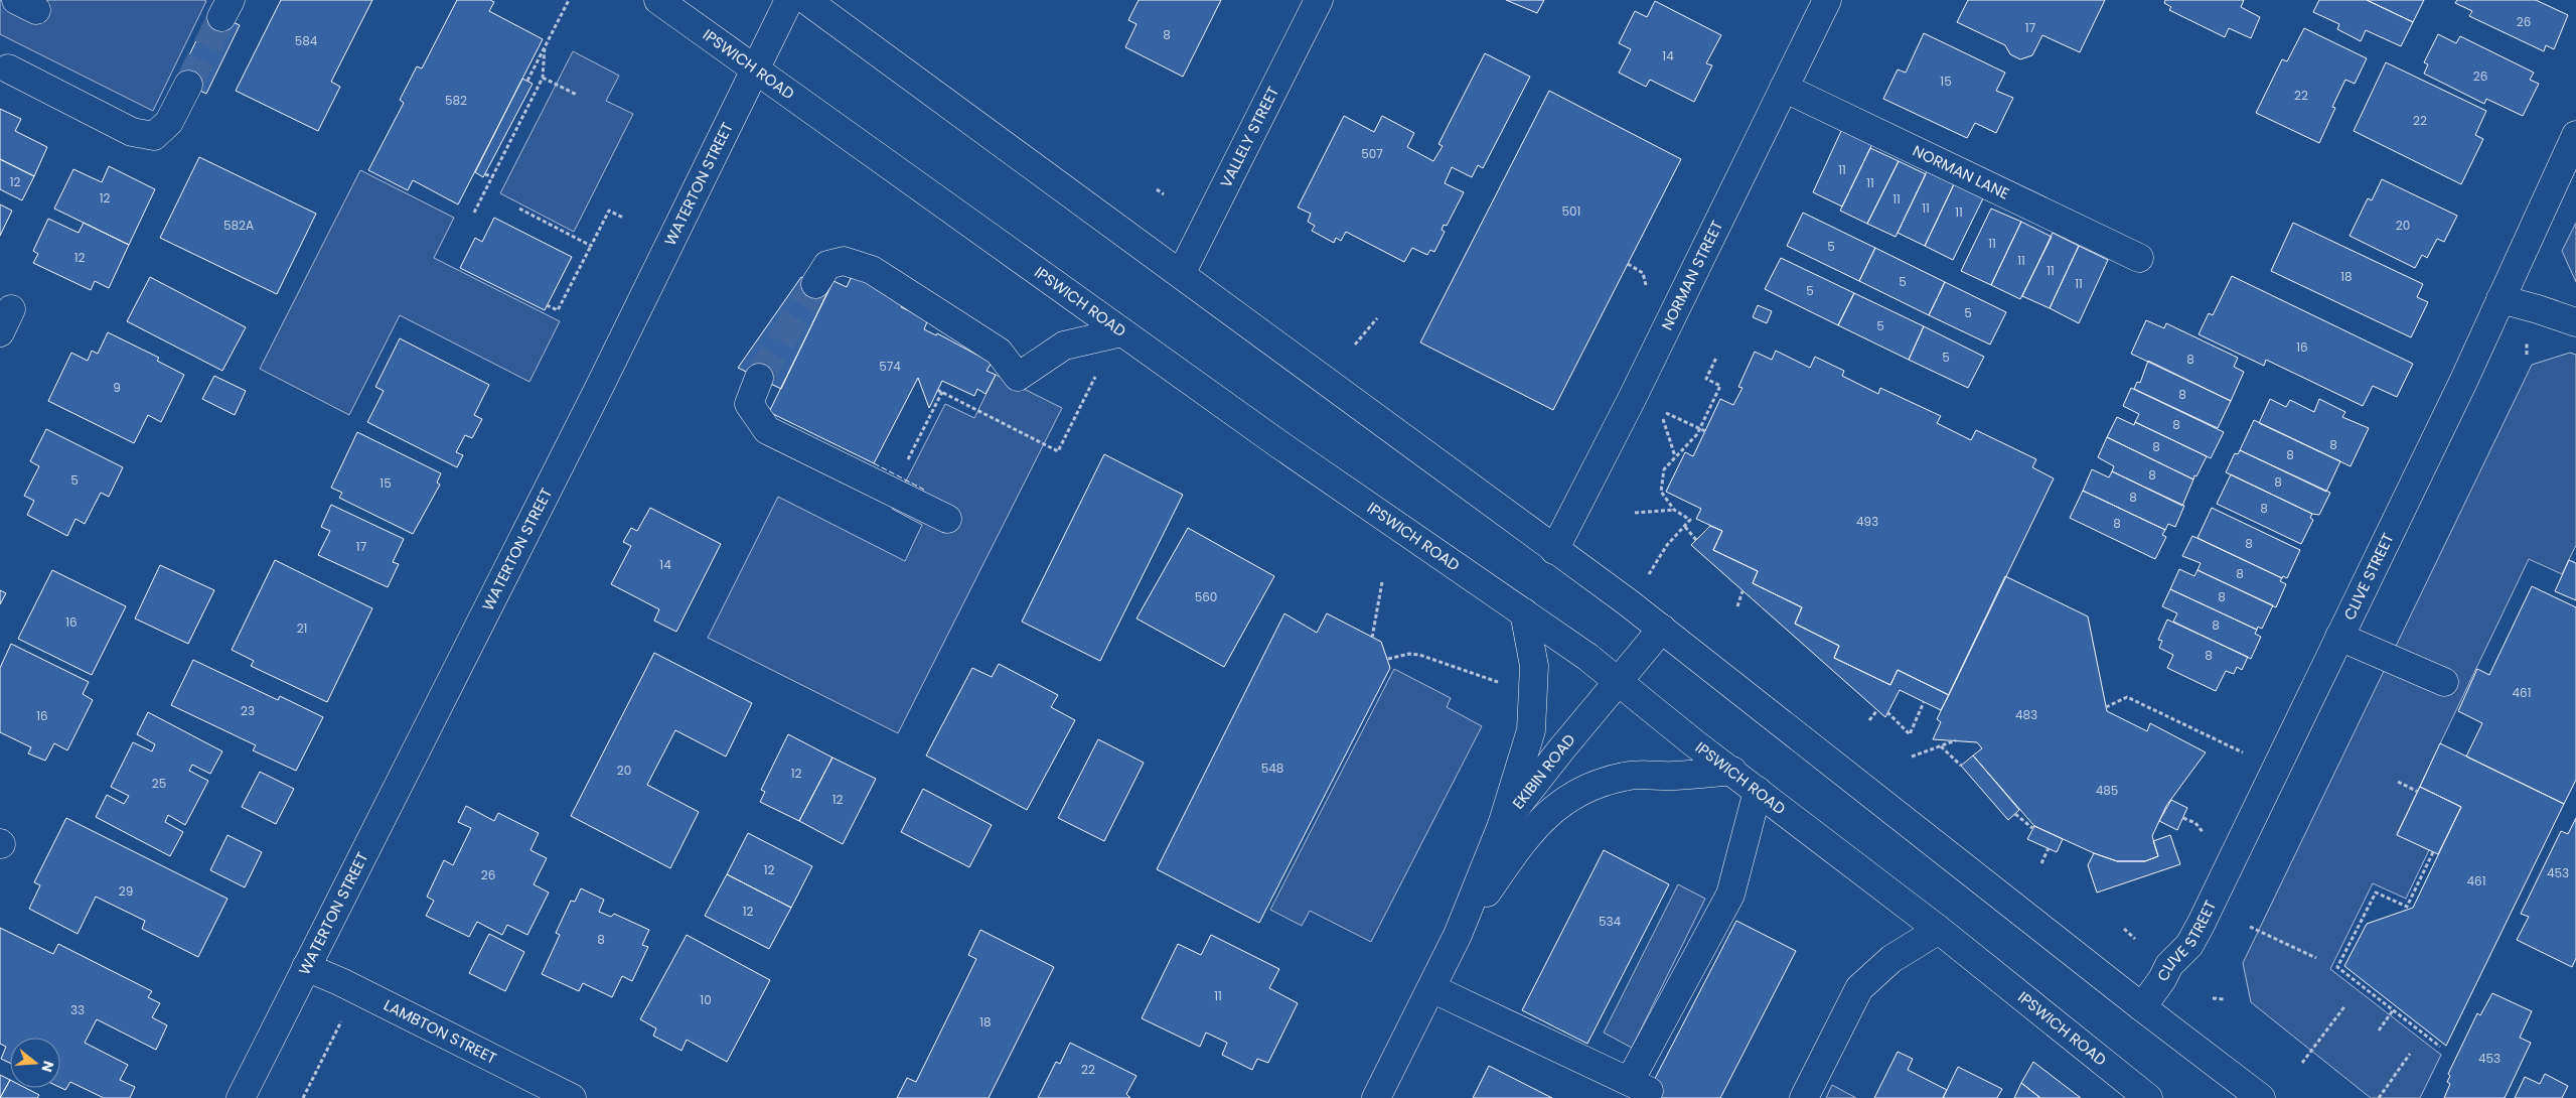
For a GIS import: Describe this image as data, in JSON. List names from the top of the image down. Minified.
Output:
{"streets":{"main road":["IPSWICH ROAD","VALLELY STREET","NORMAN LANE","WATERTON STREET","NORMAN STREET","CLIVE STREET","EKIBIN ROAD","LAMBTON STREET"]},"crossings":[["IPSWICH ROAD","WATERTON STREET"],["IPSWICH ROAD","EKIBIN ROAD"],["NORMAN LANE","NORMAN STREET"],["WATERTON STREET","LAMBTON STREET"]],"house_numbers":["26","17","8","584","14","26","15","22","582","22","507","11","12","11","12","11","11","501","11","582A","20","11","5","12","11","11","18","5","11","5","5","5","16","5","8","574","9","8","8","8","8","8","8","5","8","15","8","8","493","8","8","17","14","8","560","8","16","8","21","8","461","23","483","16","548","20","12","25","485","12","12","453","26","461","29","12","534","8","11","10","33","18","453","22"],"north":"right"}
